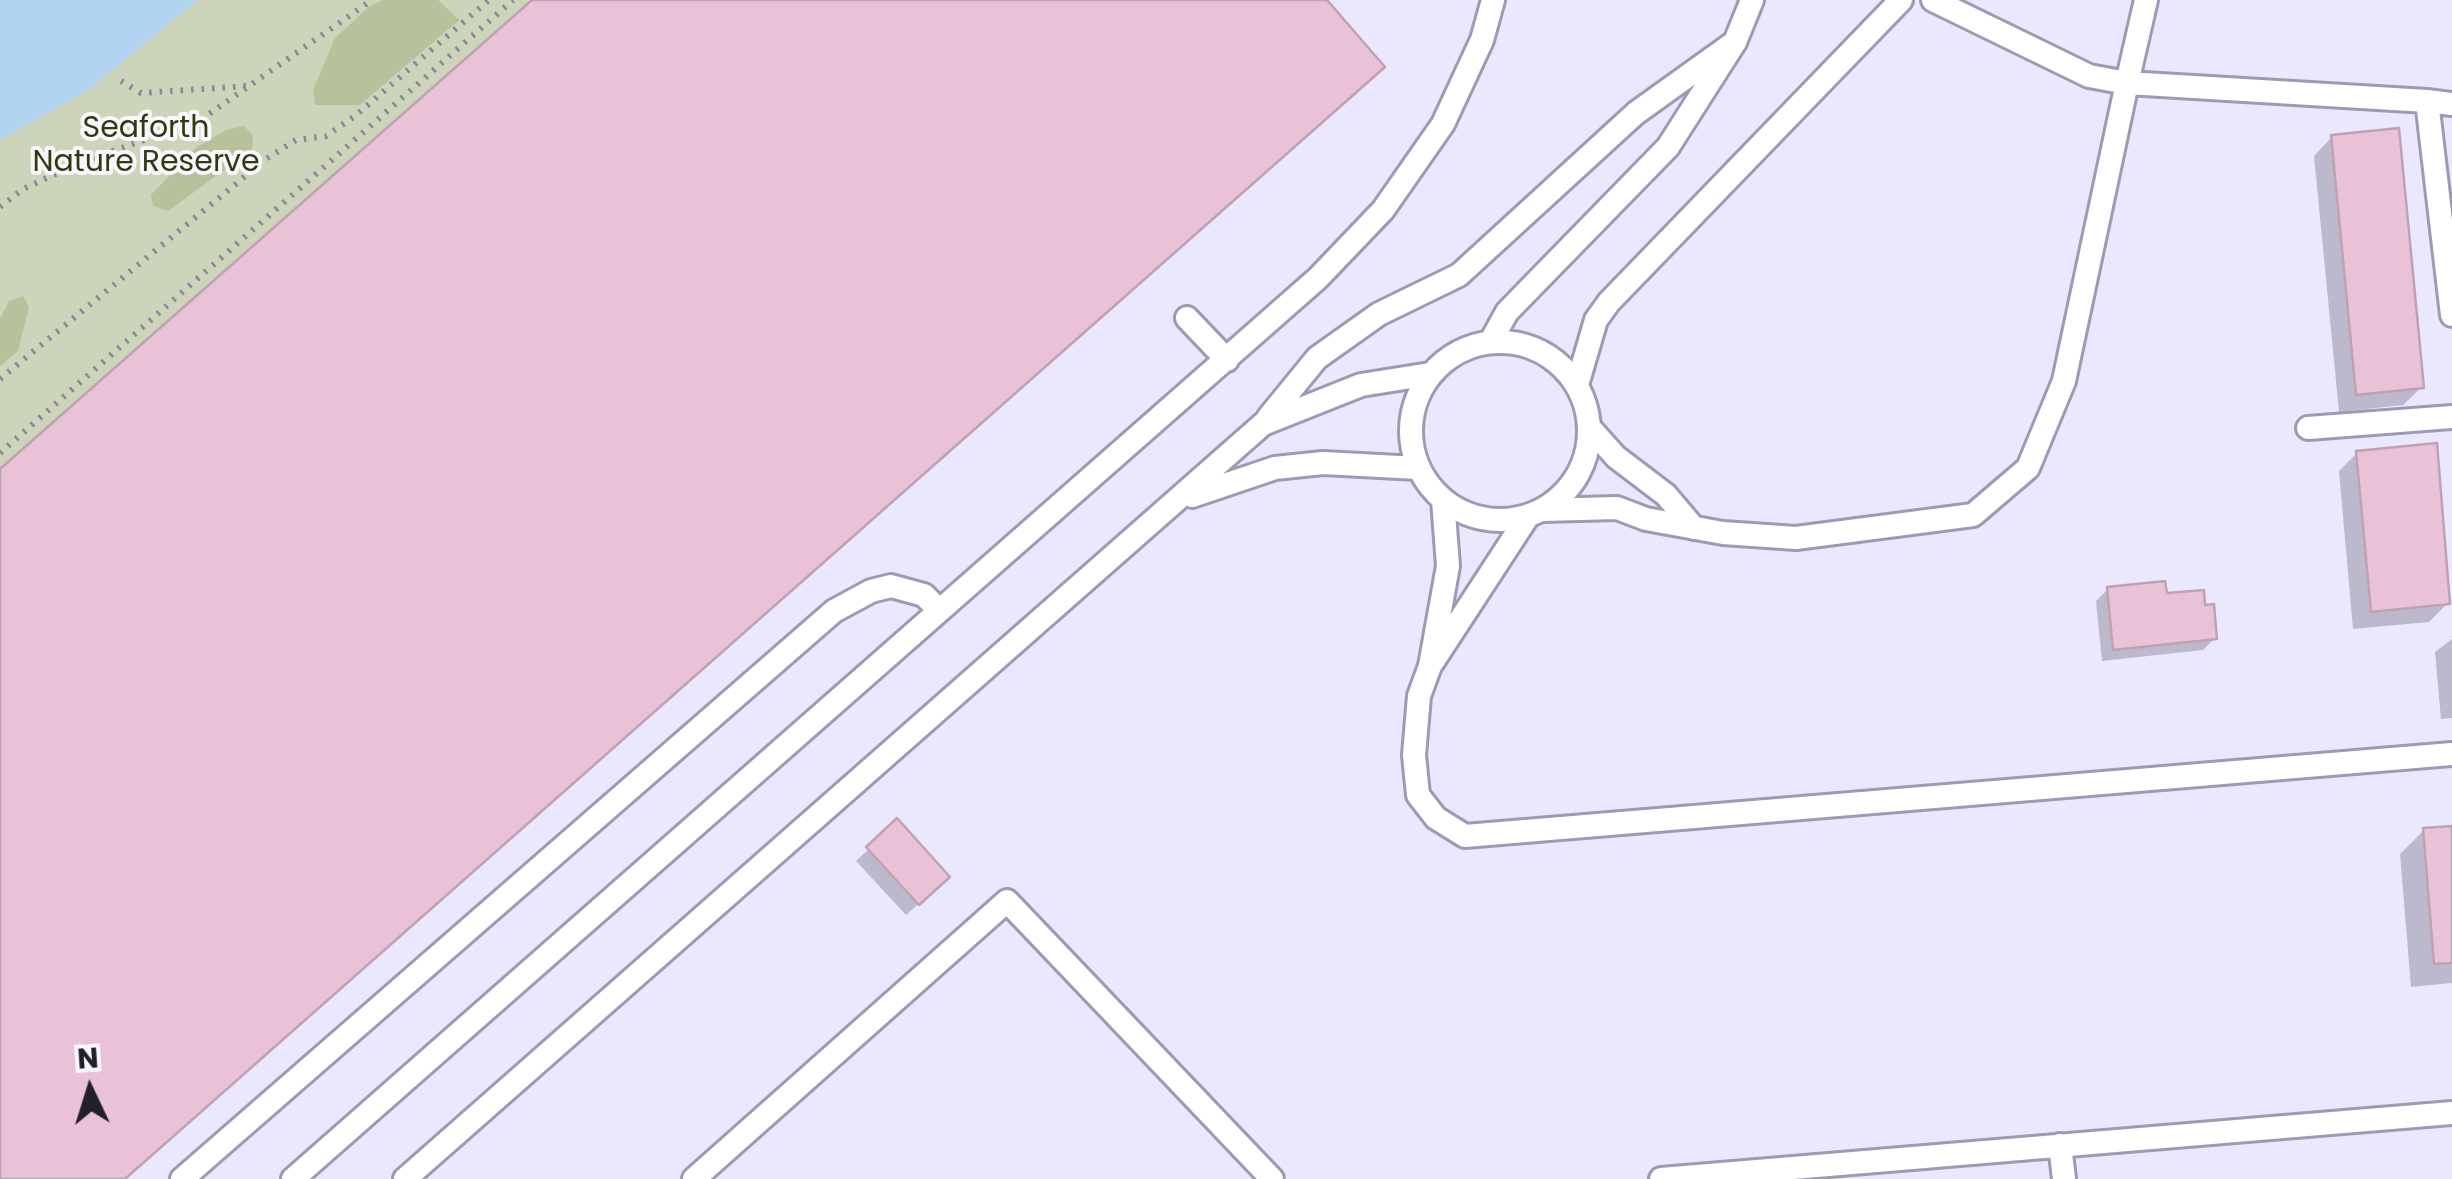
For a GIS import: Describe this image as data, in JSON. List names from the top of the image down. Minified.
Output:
{"parks":["Seaforth Nature Reserve"],"north":"top"}
